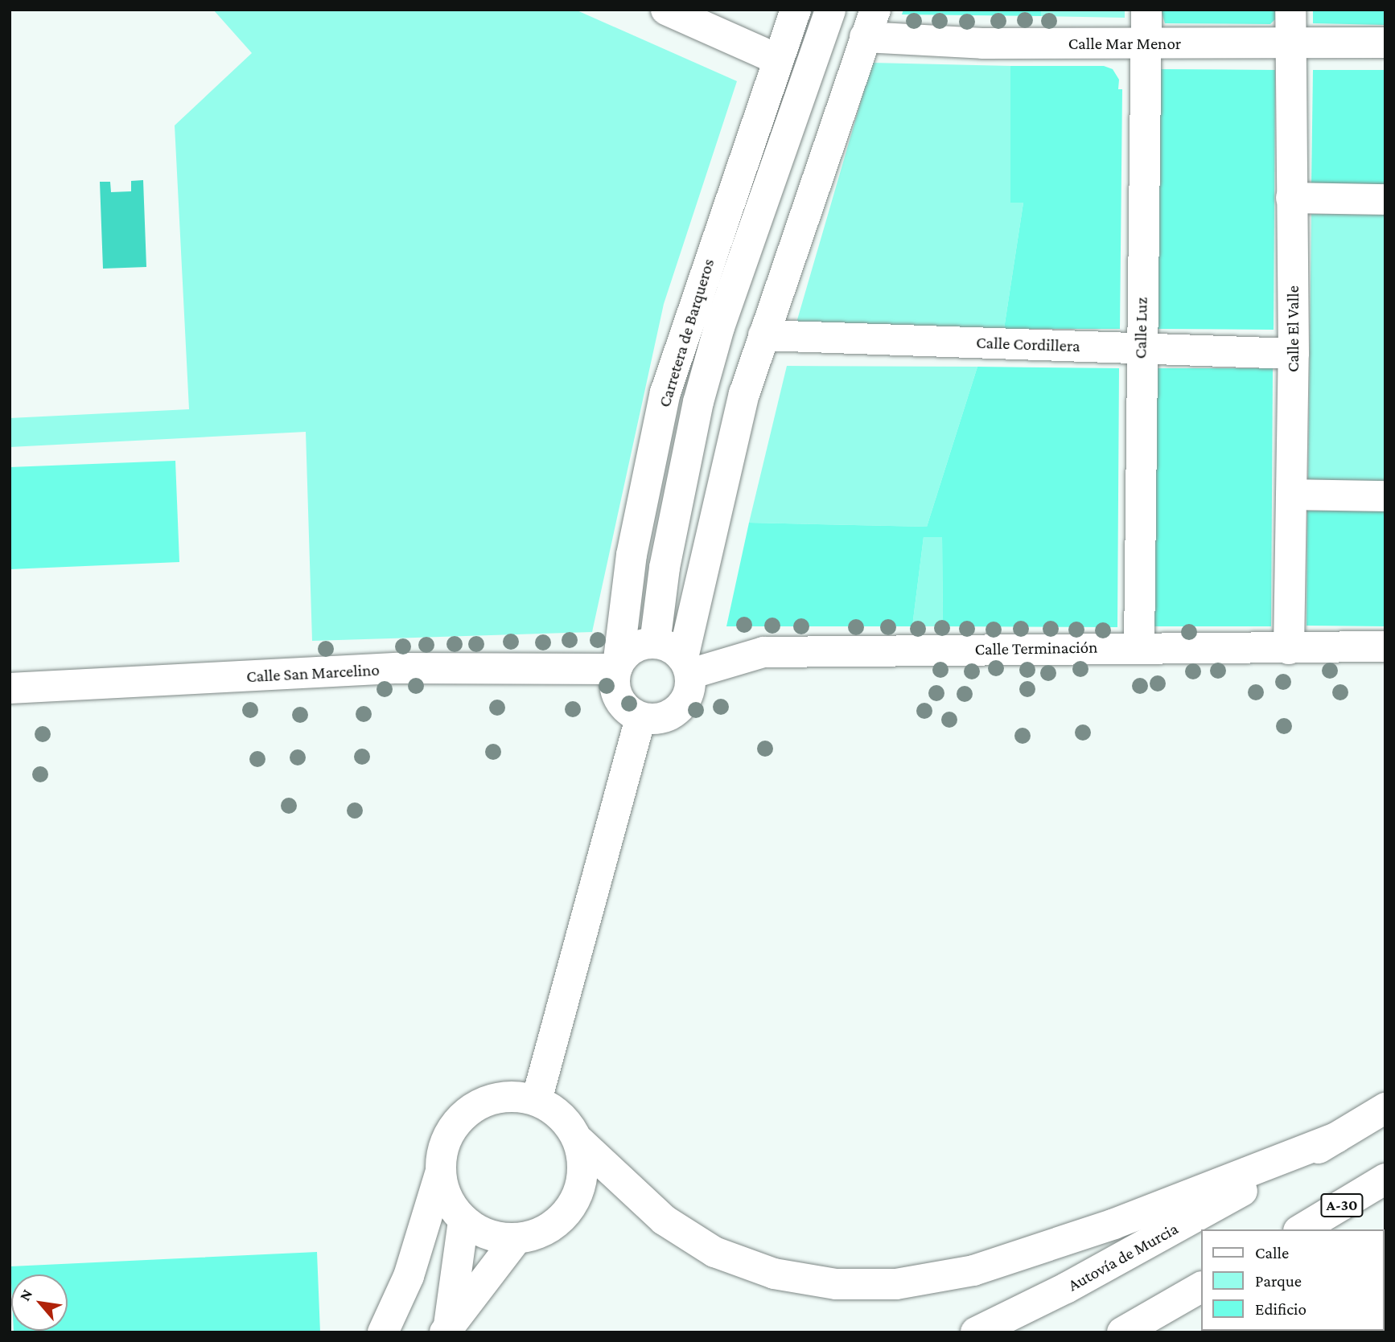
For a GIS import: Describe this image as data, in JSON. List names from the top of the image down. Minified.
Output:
{"streets":{"main road":["Calle Mar Menor","Calle Luz","Calle El Valle","Carretera de Barqueros","Calle Cordillera","Calle Terminación","Calle San Marcelino","A-30","Autovía de Murcia"]},"crossings":[["Calle Mar Menor","Calle Luz"],["Calle Mar Menor","Calle El Valle"],["Calle Luz","Calle Cordillera"],["Calle Luz","Calle Terminación"],["Calle El Valle","Calle Cordillera"],["Calle El Valle","Calle Terminación"],["Carretera de Barqueros","Calle Terminación"],["Carretera de Barqueros","Calle San Marcelino"],["Calle Terminación","Calle San Marcelino"]],"legend":["Calle","Parque","Edificio"],"north":"top left"}
